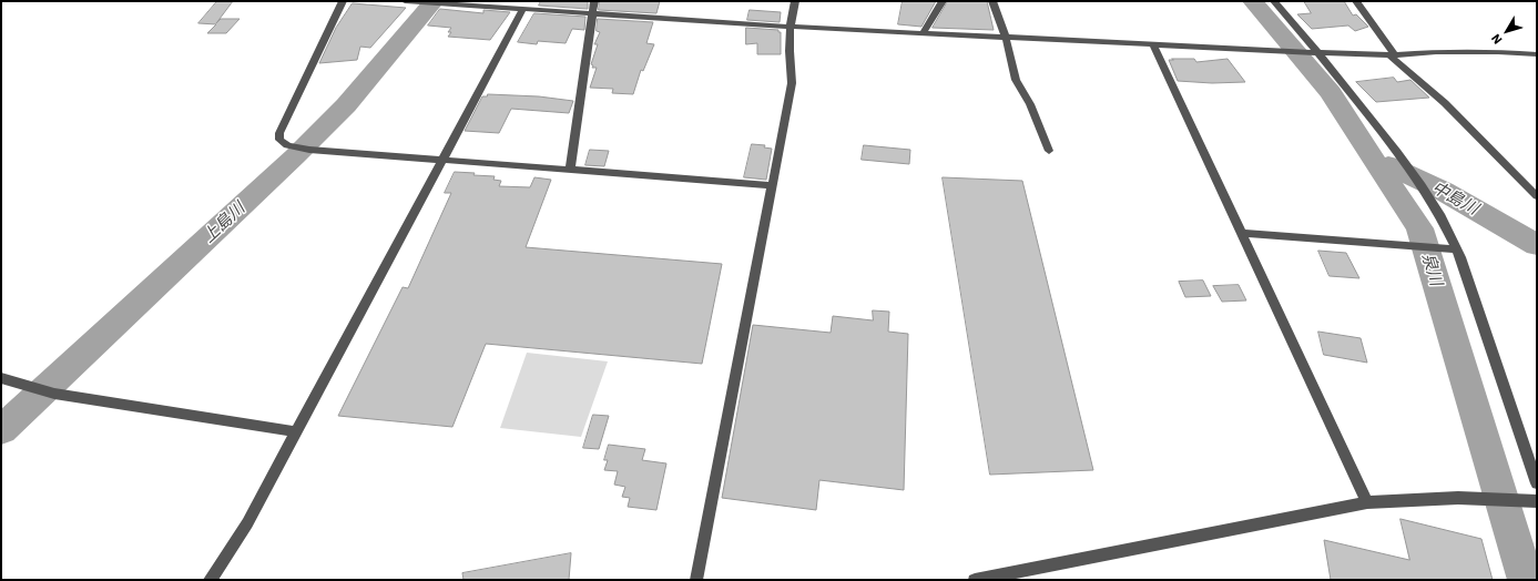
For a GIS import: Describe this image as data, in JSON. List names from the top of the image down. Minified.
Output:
{"water":["中島川","上島川","泉川"],"north":"bottom left"}
